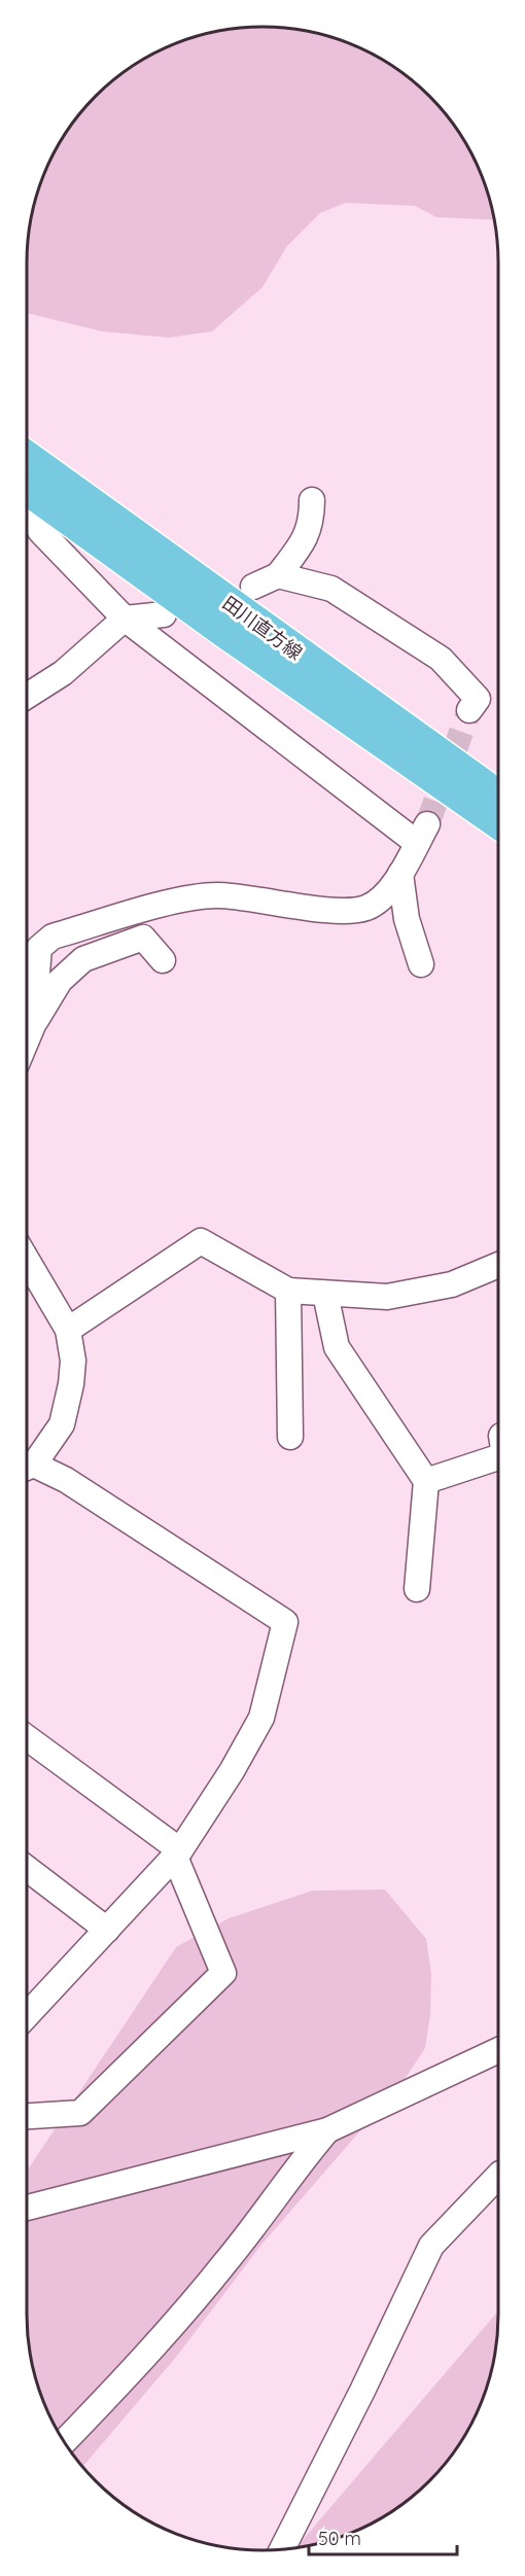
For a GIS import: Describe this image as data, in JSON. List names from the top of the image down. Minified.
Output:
{"streets":{"main road":["田川直方線"]},"scale_bar":"50 m"}
